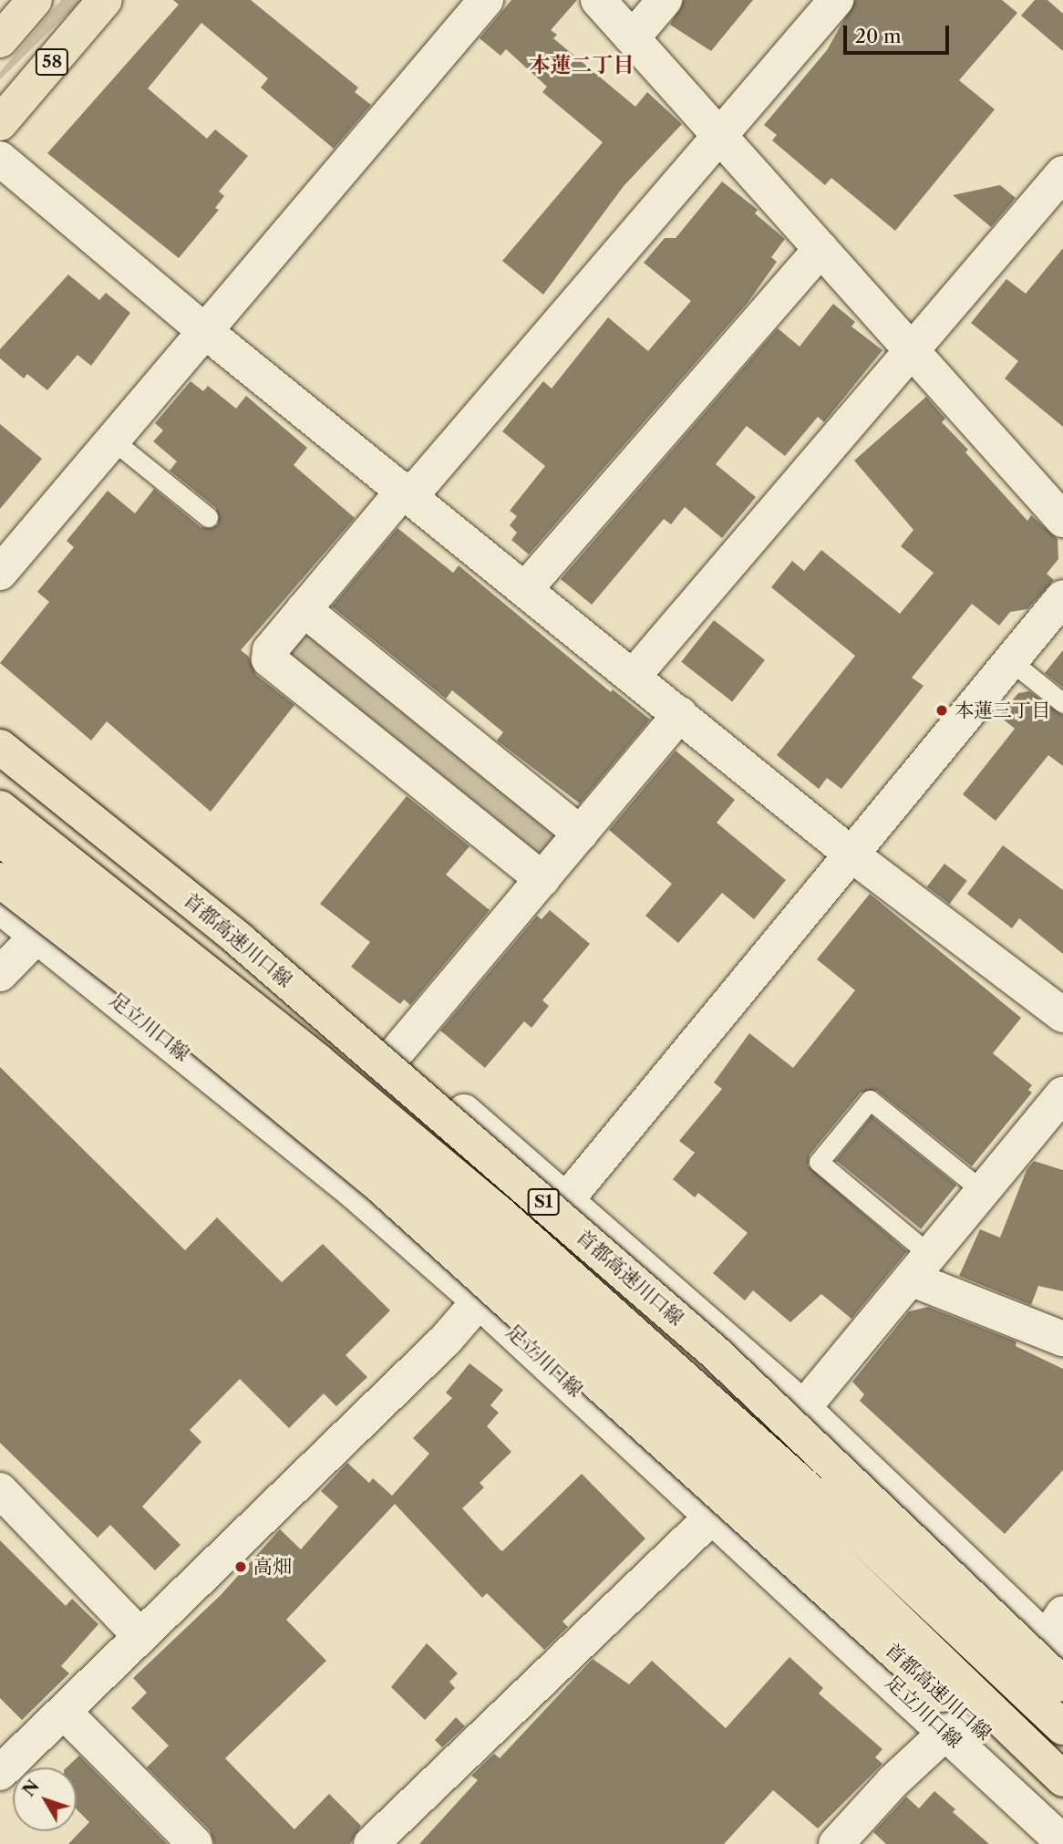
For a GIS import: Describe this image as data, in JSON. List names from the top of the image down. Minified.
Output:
{"streets":{"main road":["58","首都高速川口線","S1"],"street":["足立川口線"]},"districts":["本蓮二丁目"],"places":["本蓮三丁目","高畑"],"scale_bar":"20 m","north":"top left"}
